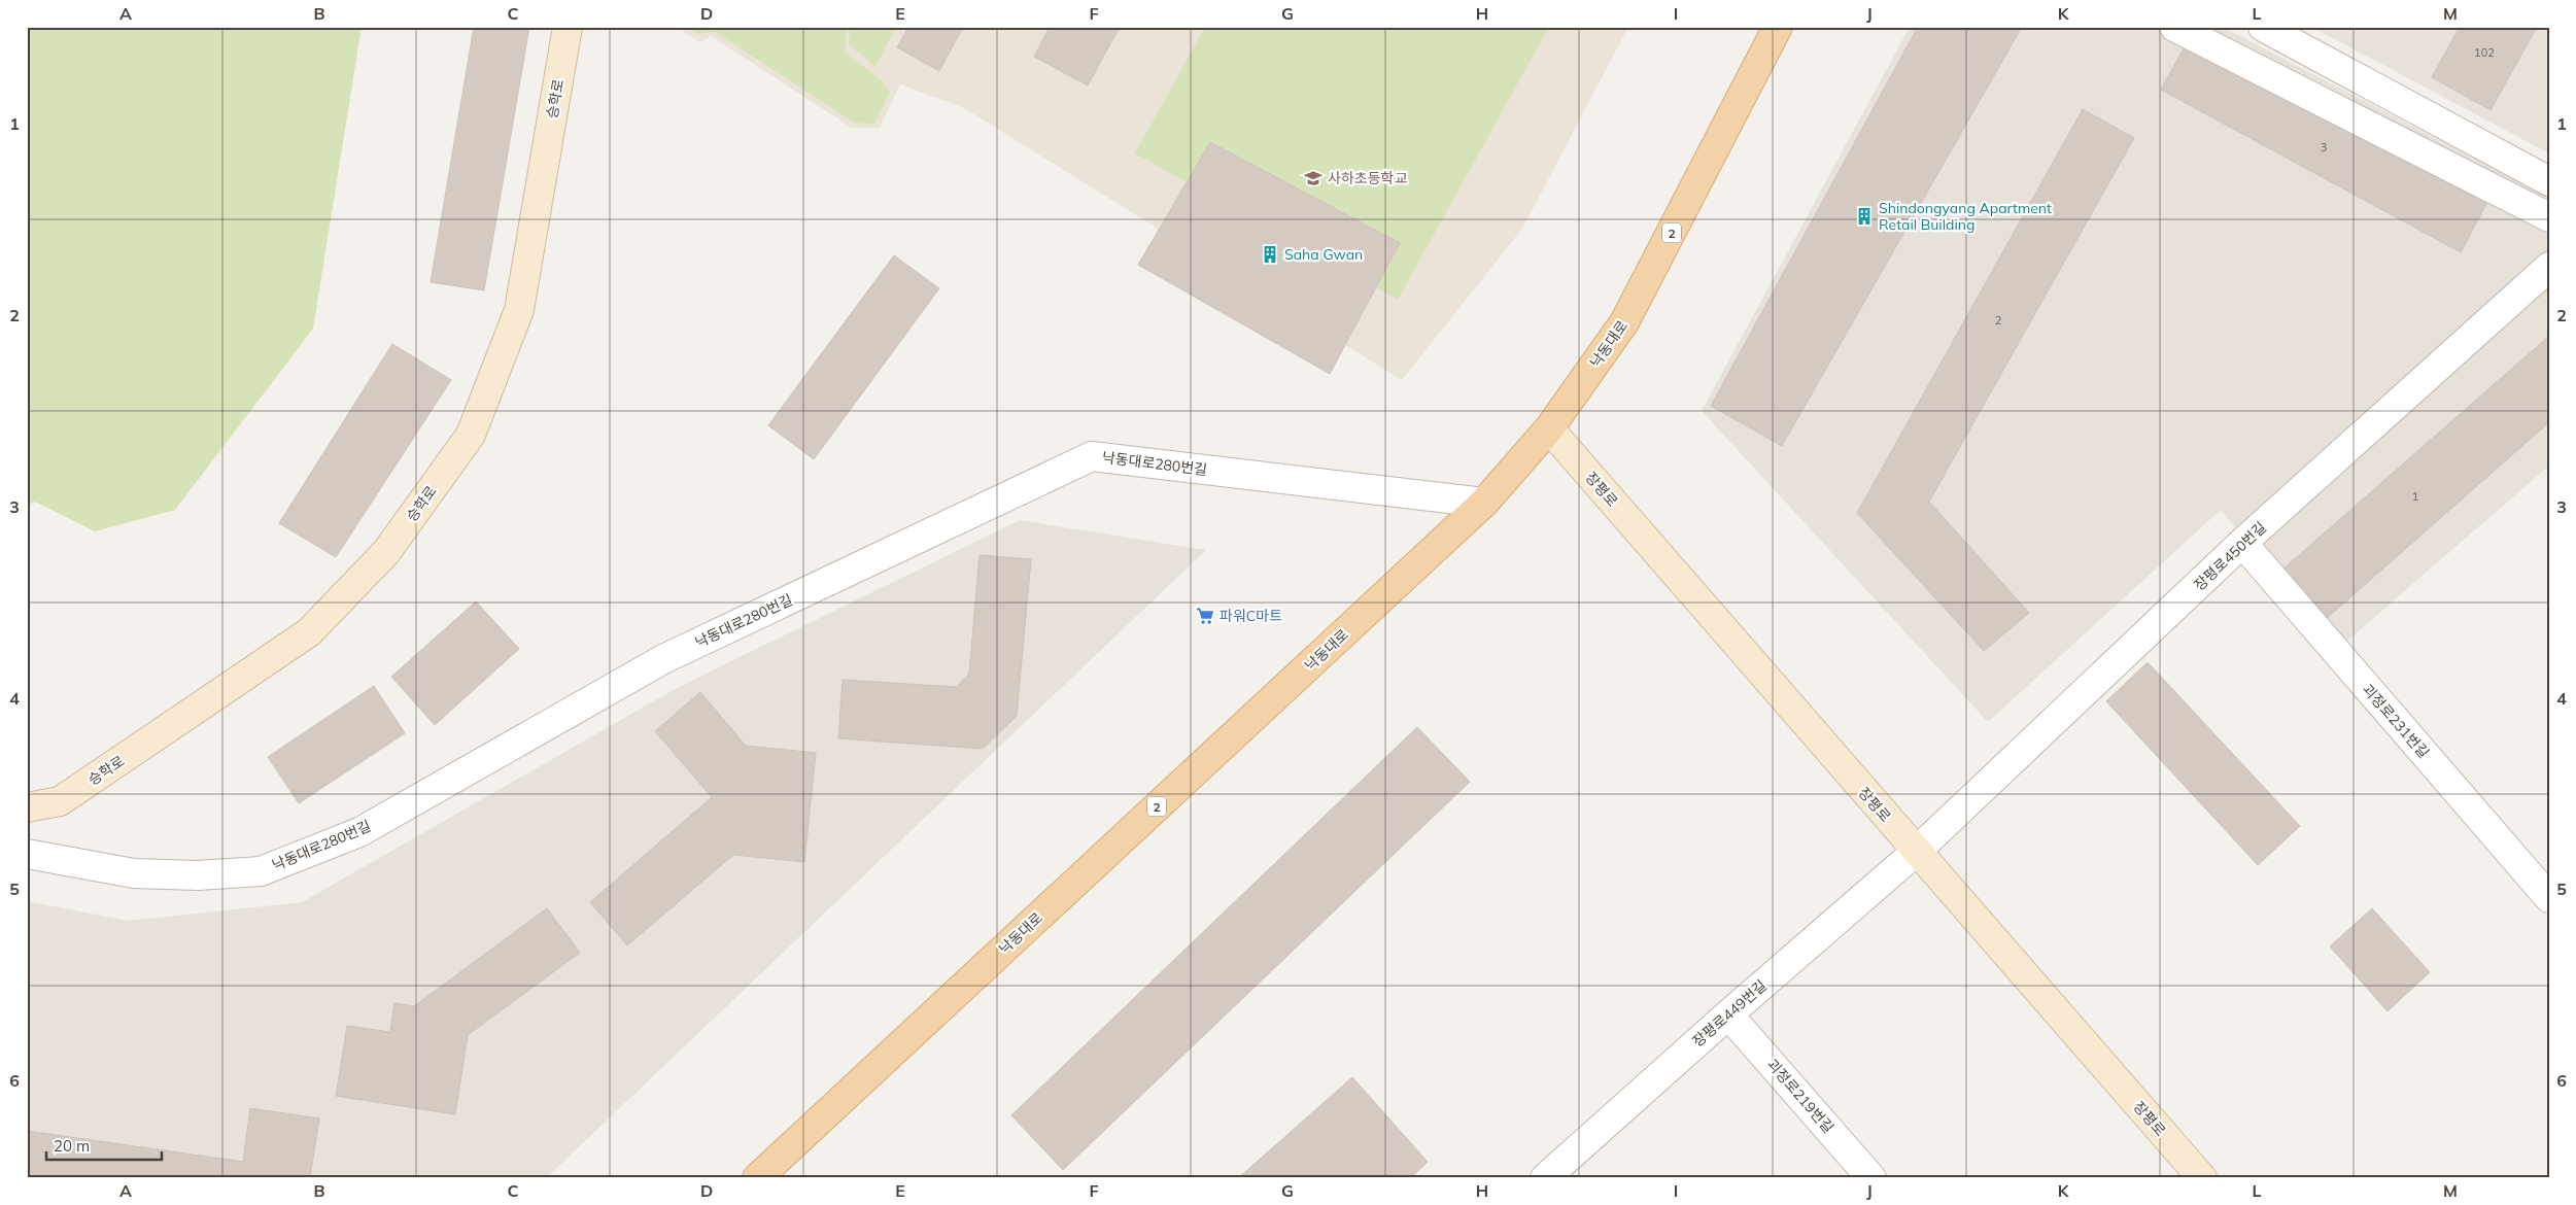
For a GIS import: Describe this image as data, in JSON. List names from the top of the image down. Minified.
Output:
{"streets":{"main road":["2","낙동대로"],"street":["승학로","낙동대로280번길","장평로","장평로450번길","괴정로231번길","장평로449번길","괴정로219번길"]},"crossings":[["낙동대로","낙동대로280번길"],["낙동대로","장평로"],["장평로","장평로450번길"],["장평로","장평로449번길"],["장평로450번길","괴정로231번길"],["장평로450번길","장평로449번길"],["장평로449번길","괴정로219번길"]],"places":{"school or university":["사하초등학교"],"building":["Shindongyang Apartment Retail Building","Saha Gwan"],"supermarket":["파워C마트"]},"house_numbers":["102","3","2","1"],"scale_bar":"20 m","grid":{"columns":["A","B","C","D","E","F","G","H","I","J","K","L","M"],"rows":["1","2","3","4","5","6"]}}
